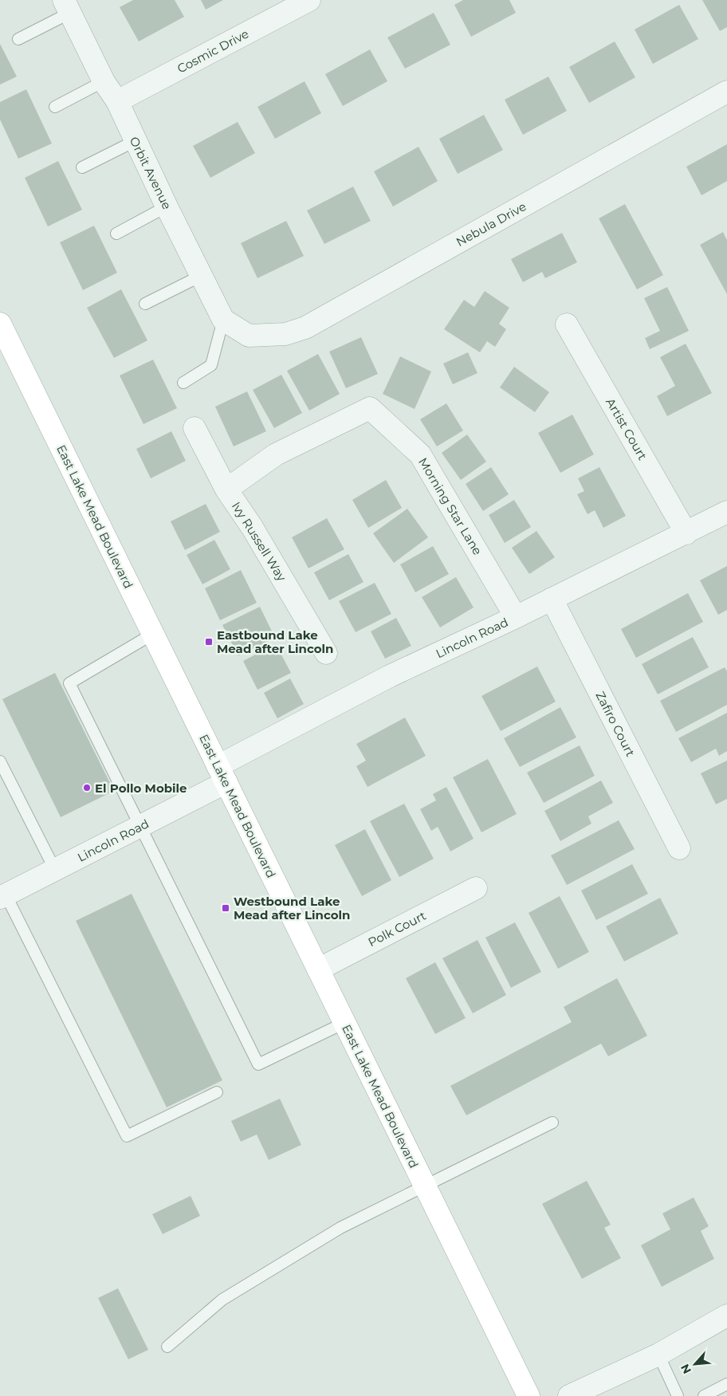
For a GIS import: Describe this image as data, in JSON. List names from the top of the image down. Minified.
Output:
{"streets":{"main road":["East Lake Mead Boulevard"],"street":["Cosmic Drive","Orbit Avenue","Nebula Drive","Artist Court","Morning Star Lane","Ivy Russell Way","Lincoln Road","Zafiro Court","Polk Court"]},"crossings":[["Cosmic Drive","Orbit Avenue"],["Orbit Avenue","Nebula Drive"],["Artist Court","Lincoln Road"],["Morning Star Lane","Ivy Russell Way"],["Morning Star Lane","Lincoln Road"],["East Lake Mead Boulevard","Lincoln Road"],["East Lake Mead Boulevard","Polk Court"],["Lincoln Road","Zafiro Court"]],"places":{"transit":["Eastbound Lake Mead after Lincoln","Westbound Lake Mead after Lincoln"],"other":["El Pollo Mobile"]},"north":"bottom left"}
